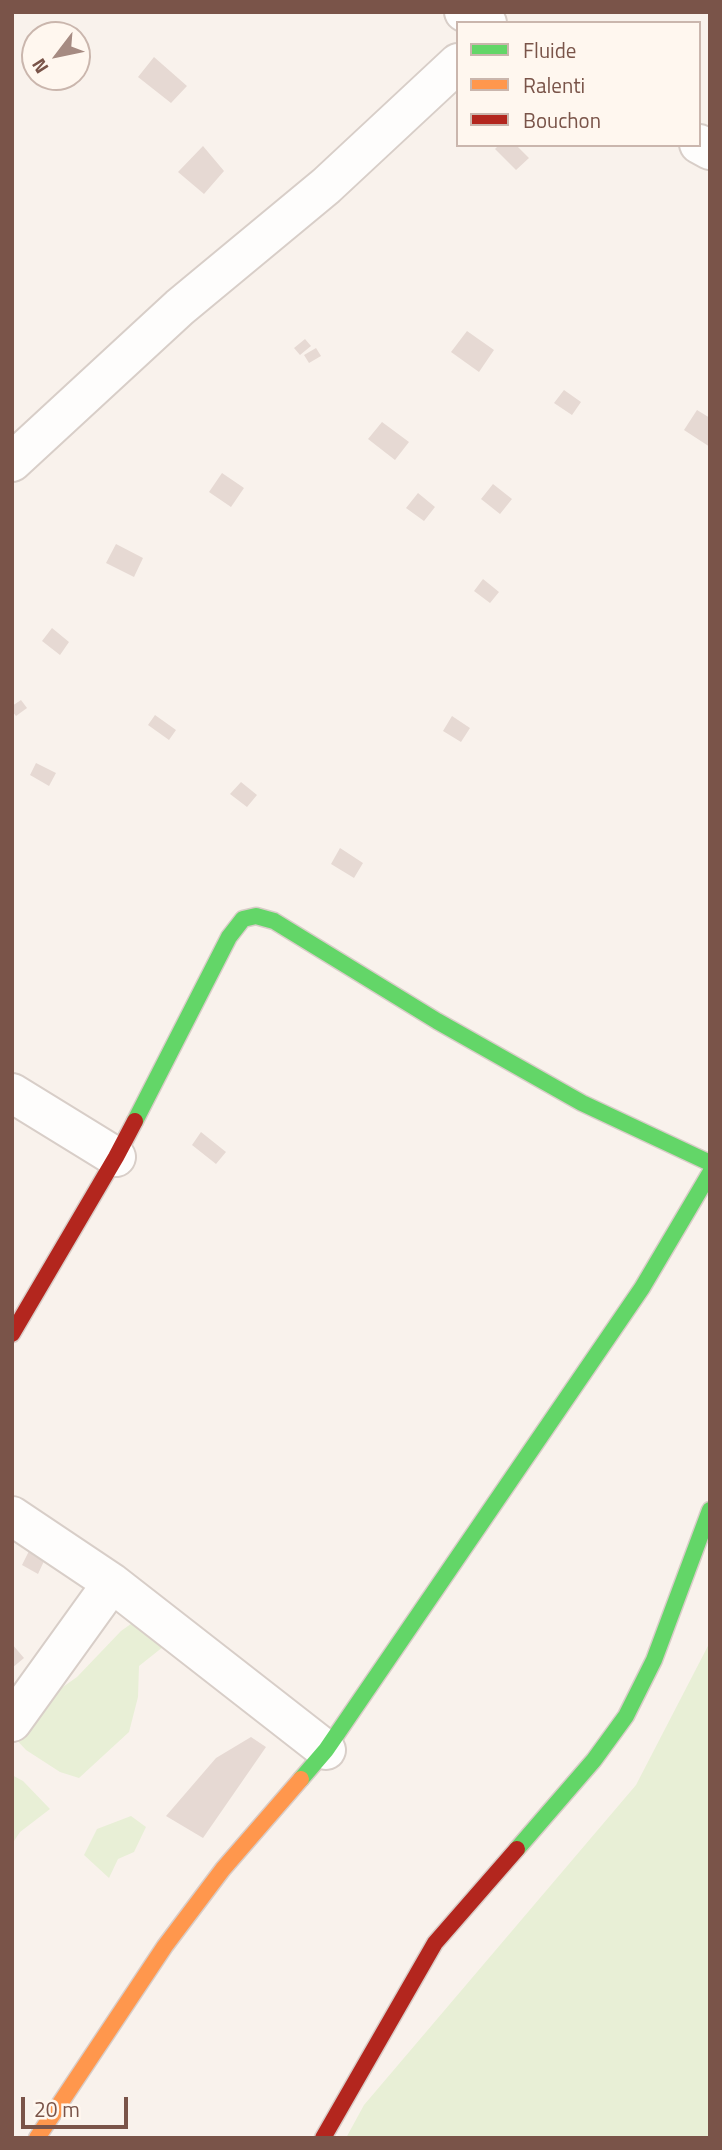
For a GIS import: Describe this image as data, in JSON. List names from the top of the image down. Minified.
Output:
{"legend":["Fluide","Ralenti","Bouchon"],"scale_bar":"20 m","north":"bottom left"}
